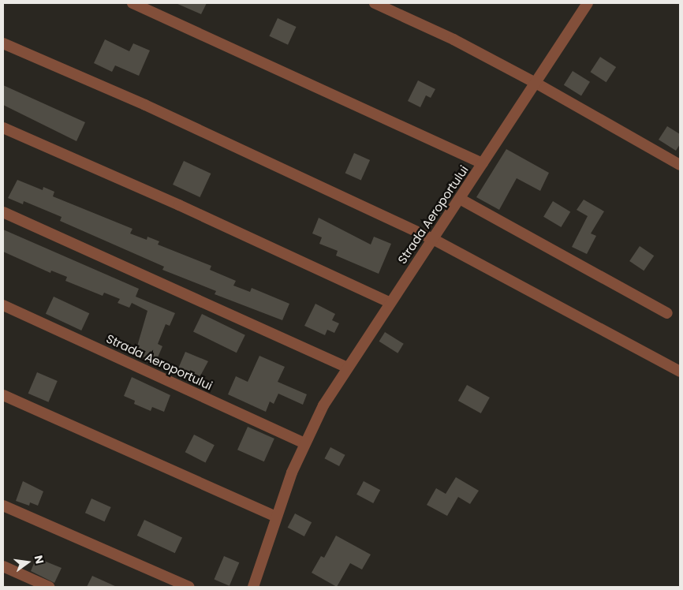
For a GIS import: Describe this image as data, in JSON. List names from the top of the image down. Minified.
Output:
{"streets":{"street":["Strada Aeroportului"]},"north":"right"}
